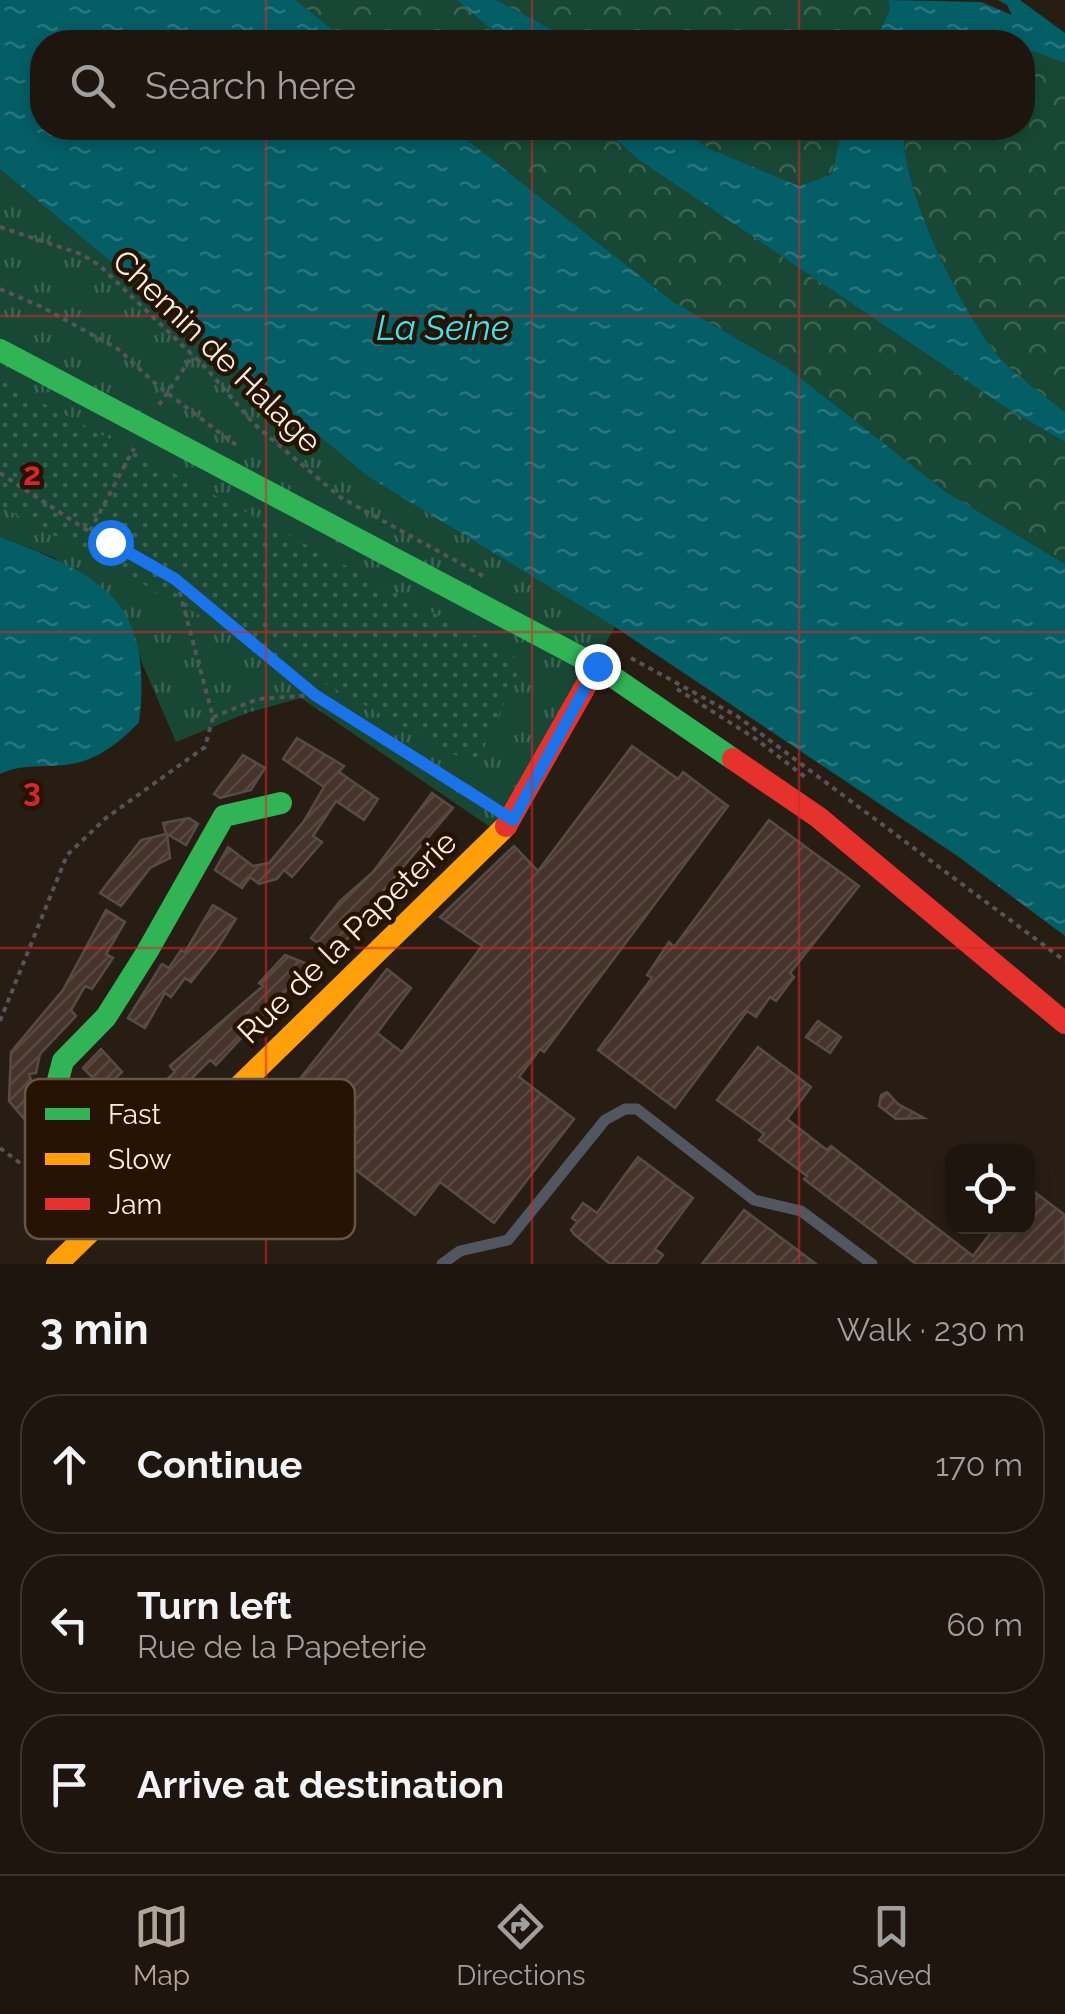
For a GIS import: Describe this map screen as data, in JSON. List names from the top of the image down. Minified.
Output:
{"streets":{"street":["Rue de la Papeterie"],"path":["Chemin de Halage"]},"water":["La Seine"],"legend":["Fast","Slow","Jam"],"page":{"search":"Search here","heading":["3 min","Walk · 230 m"],"list":[["Continue","170 m"],["Turn left","Rue de la Papeterie","60 m"],"Arrive at destination"],"nav":["Map","Directions","Saved"]},"grid":{"rows":["2","3"]}}
